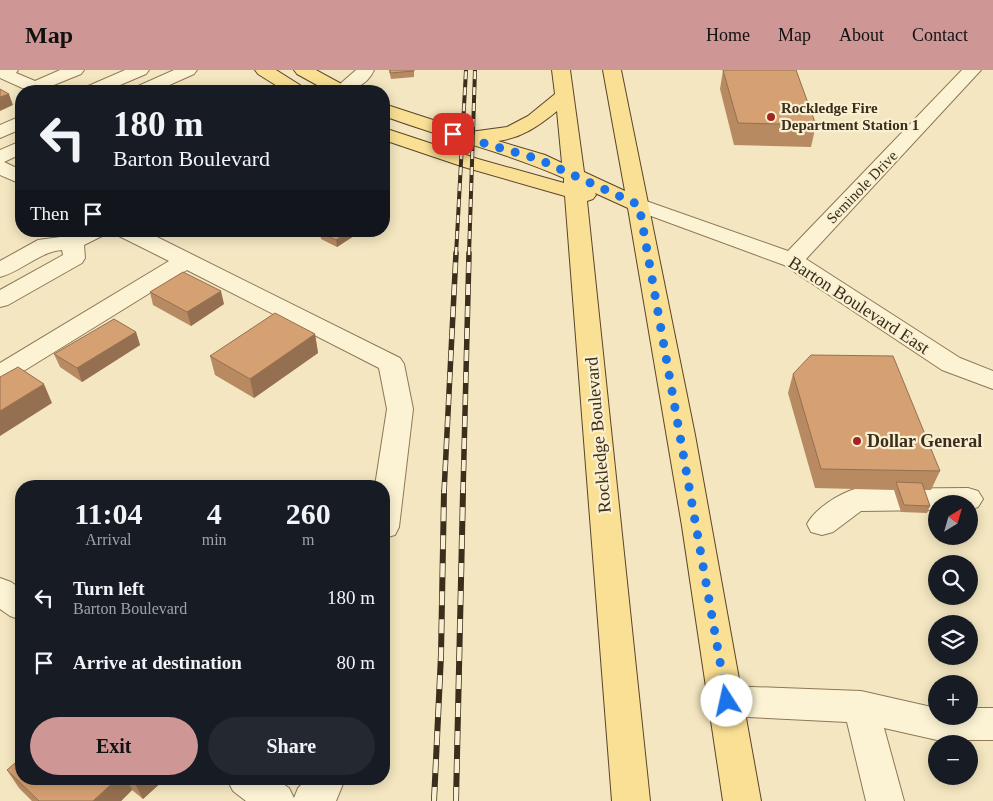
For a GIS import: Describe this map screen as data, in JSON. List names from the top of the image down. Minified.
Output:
{"streets":{"main road":["Rockledge Boulevard"],"street":["Seminole Drive","Barton Boulevard East"]},"crossings":[["Seminole Drive","Barton Boulevard East"]],"places":["Rockledge Fire Department Station 1","Dollar General"],"north":"top right","page":{"header":"Map","nav":["Home","Map","About","Contact"],"turn":["180 m","Barton Boulevard"],"then":"Then","eta":["11:04","Arrival","4","min","260","m"],"map_buttons":["+","−"],"list":[{"name":"Turn left","note":"Barton Boulevard","value":"180 m"},{"name":"Arrive at destination","value":"80 m"}],"buttons":["Exit","Share"]}}
